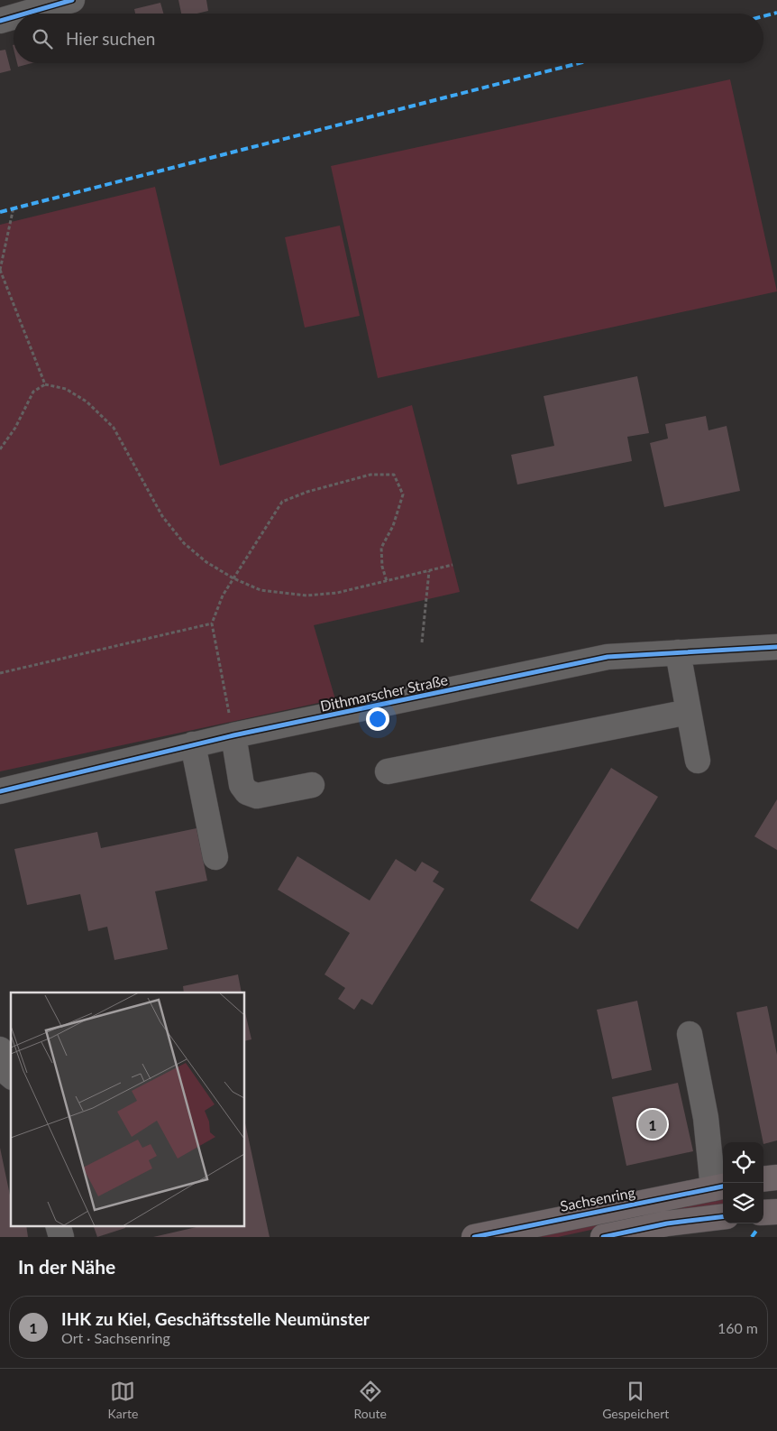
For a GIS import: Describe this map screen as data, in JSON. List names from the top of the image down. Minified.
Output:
{"streets":{"main road":["Sachsenring"],"street":["Dithmarscher Straße"]},"page":{"search":"Hier suchen","pins":"1","heading":"In der Nähe","list":[{"mark":"1","name":"IHK zu Kiel, Geschäftsstelle Neumünster","note":"Ort · Sachsenring","value":"160 m"}],"nav":["Karte","Route","Gespeichert"]}}
